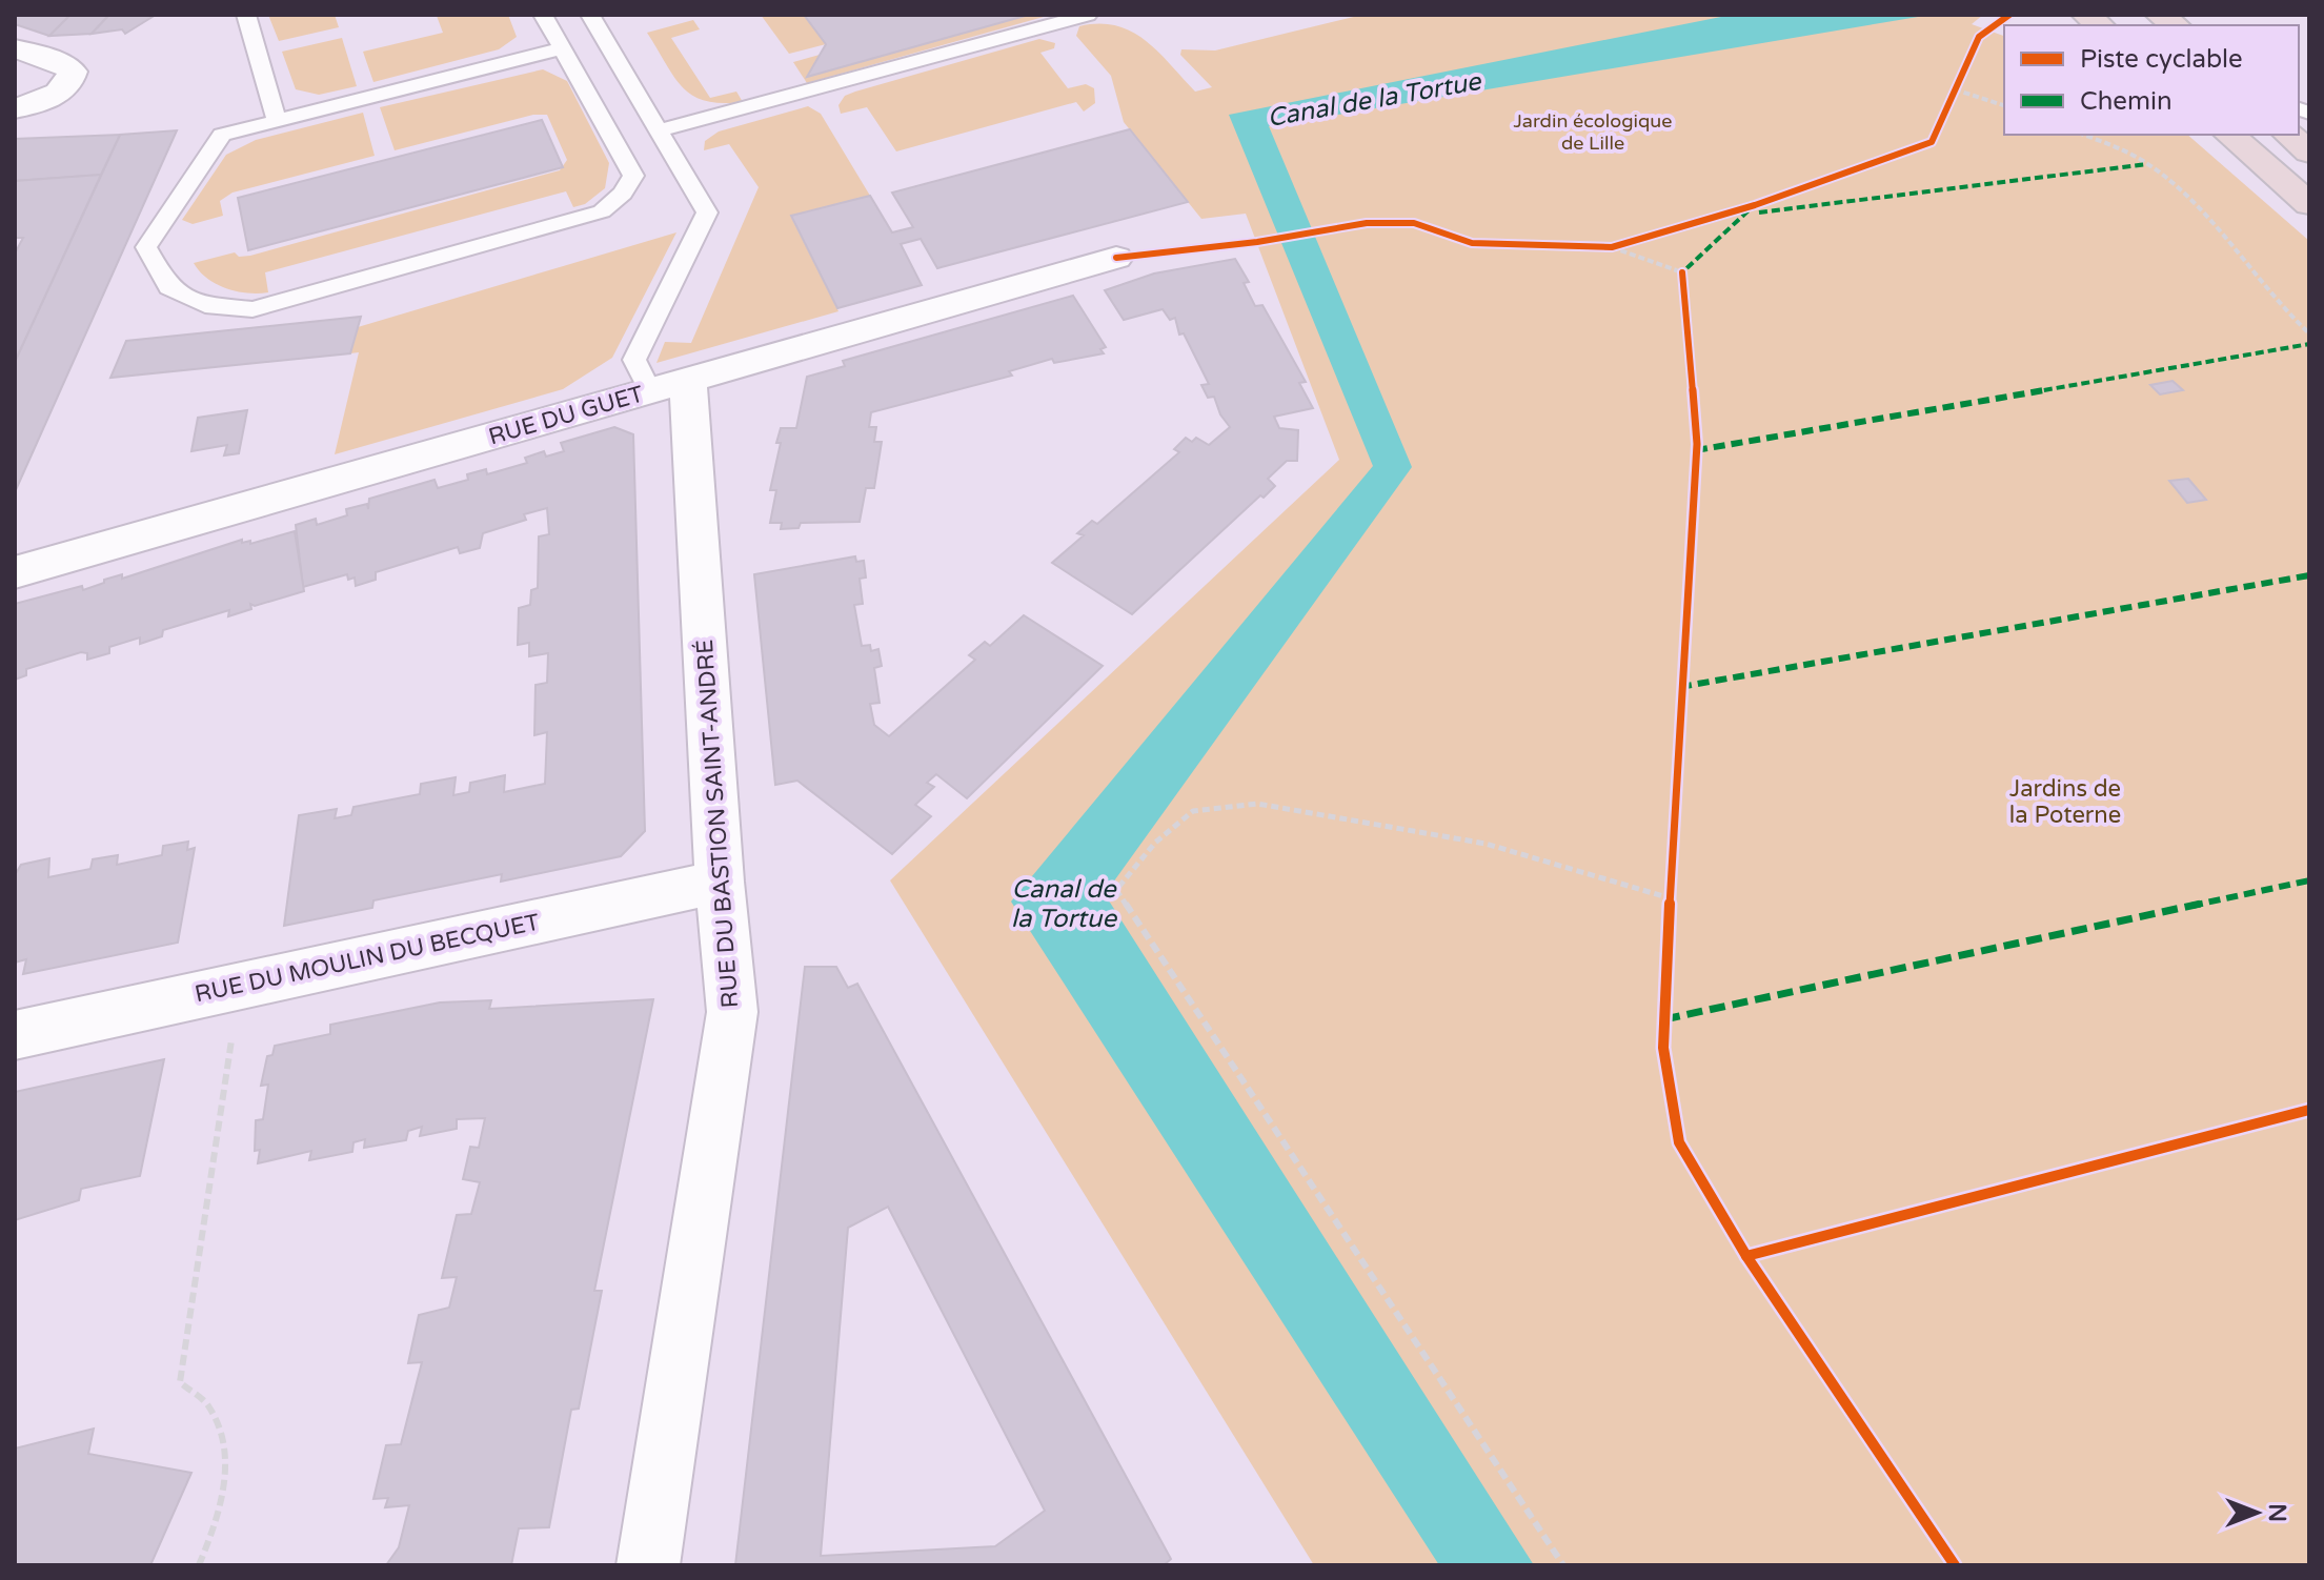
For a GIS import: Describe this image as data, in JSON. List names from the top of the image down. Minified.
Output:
{"streets":{"street":["RUE DU GUET","RUE DU BASTION SAINT-ANDRÉ","RUE DU MOULIN DU BECQUET"]},"crossings":[["RUE DU GUET","RUE DU BASTION SAINT-ANDRÉ"],["RUE DU BASTION SAINT-ANDRÉ","RUE DU MOULIN DU BECQUET"]],"water":["Canal de la Tortue"],"parks":["Jardin écologique de Lille","Jardins de la Poterne"],"legend":["Piste cyclable","Chemin"],"north":"right"}
